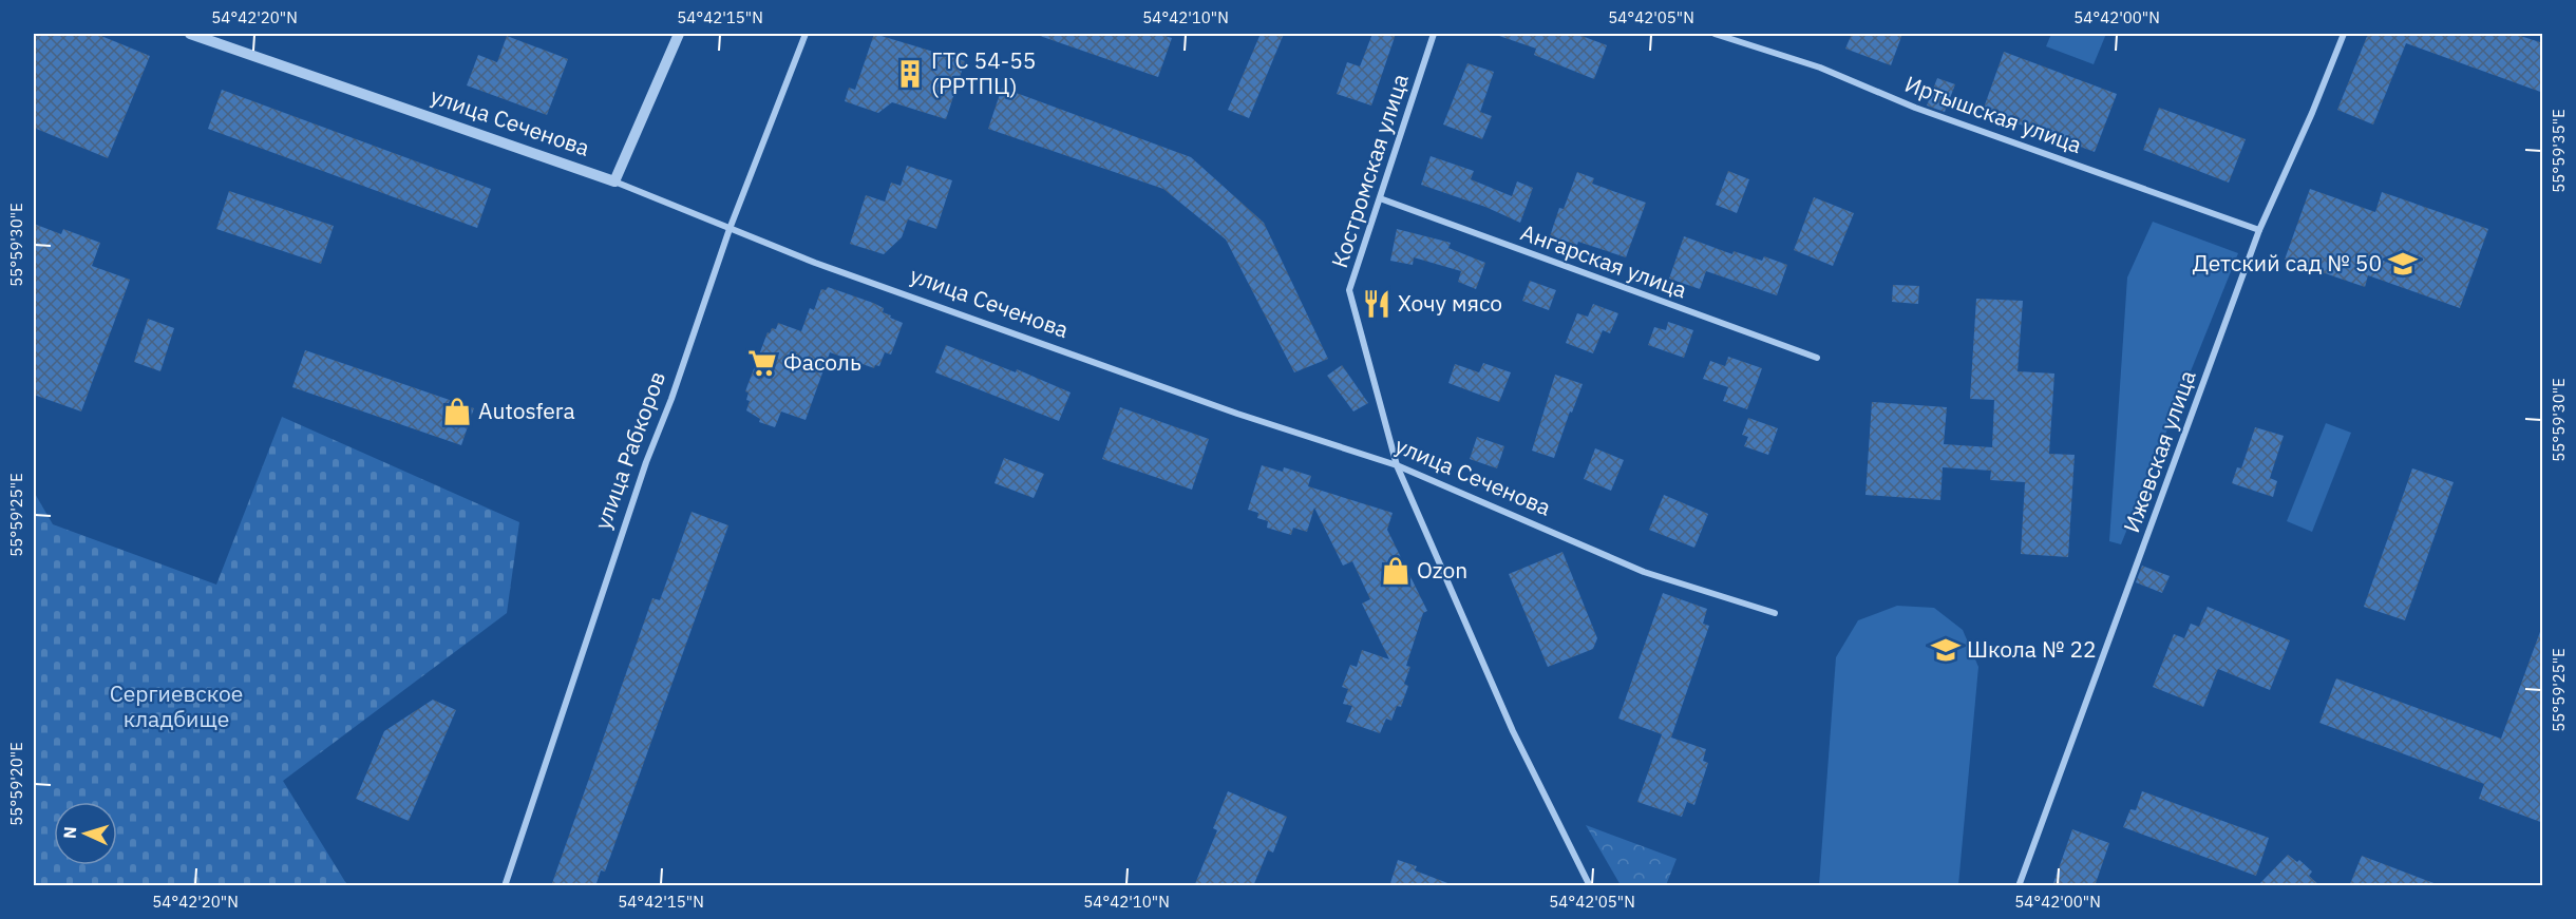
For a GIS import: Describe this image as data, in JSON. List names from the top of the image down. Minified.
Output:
{"streets":{"street":["Иртышская улица","улица Сеченова","Костромская улица","Ангарская улица","улица Рабкоров","Ижевская улица"]},"crossings":[["Иртышская улица","Ижевская улица"],["улица Сеченова","Костромская улица"],["улица Сеченова","улица Рабкоров"],["Костромская улица","Ангарская улица"]],"parks":["Сергиевское кладбище"],"places":{"building":["ГТС 54-55 (РРТПЦ)"],"school or university":["Детский сад № 50","Школа № 22"],"restaurant":["Хочу мясо"],"supermarket":["Фасоль"],"shop":["Autosfera","Ozon"]},"north":"left","coordinates":["54°42'20\"N","54°42'15\"N","54°42'10\"N","54°42'05\"N","54°42'00\"N","55°59'35\"E","55°59'30\"E","55°59'25\"E","55°59'20\"E"]}
